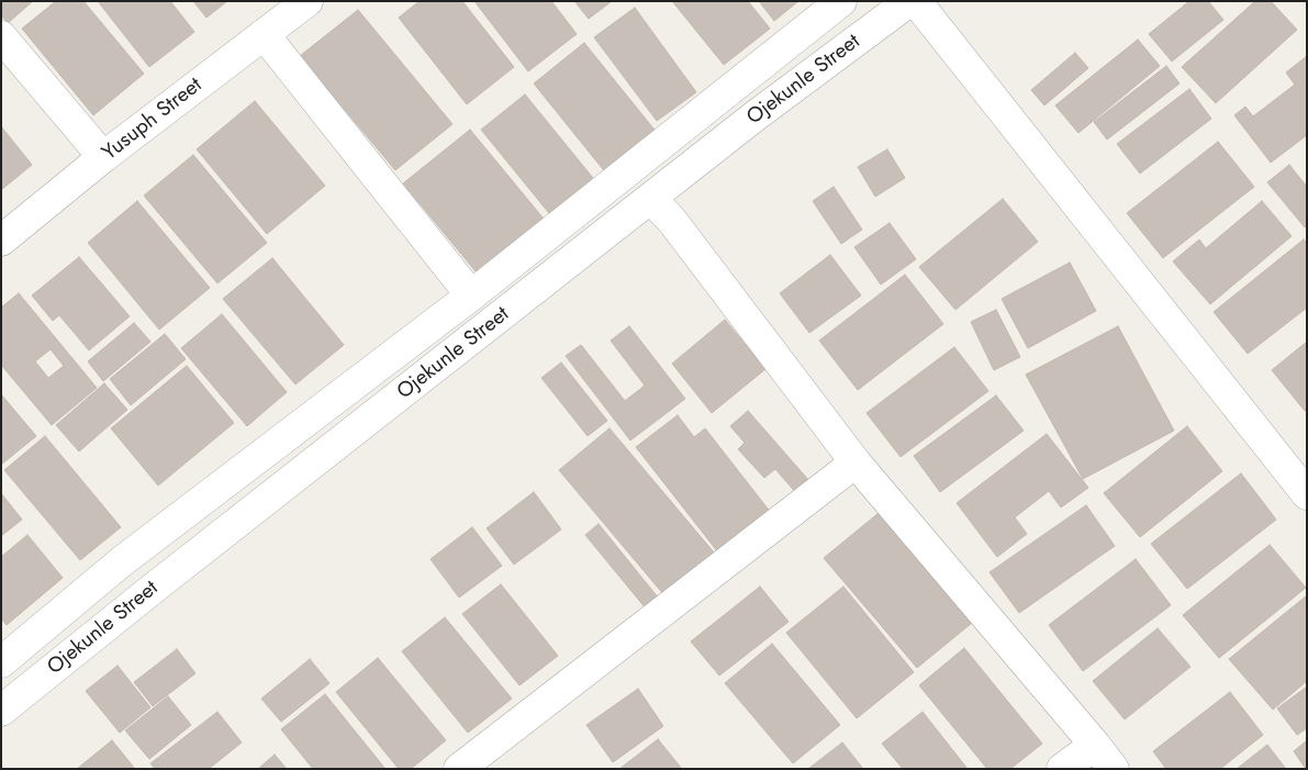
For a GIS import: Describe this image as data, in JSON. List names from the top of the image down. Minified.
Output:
{"streets":{"street":["Ojekunle Street","Yusuph Street"]}}
